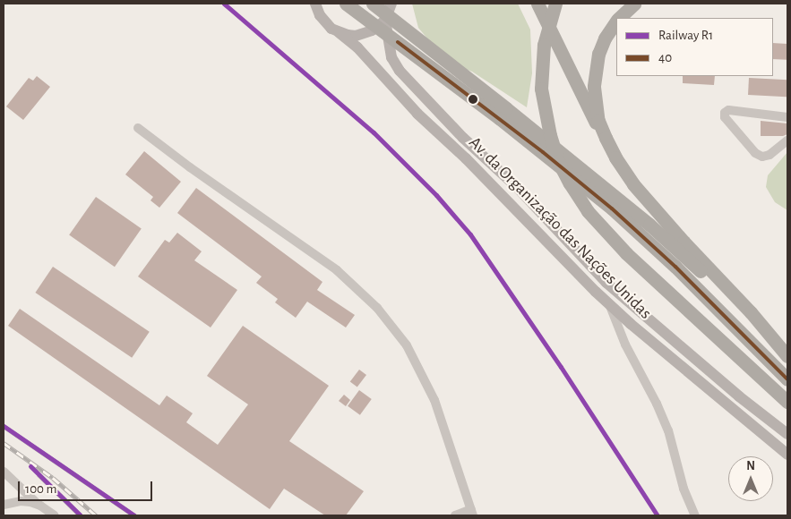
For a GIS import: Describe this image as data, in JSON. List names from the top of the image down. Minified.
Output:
{"streets":{"main road":["Av. da Organização das Nações Unidas"]},"lines":["rail line R1","transit line 40"],"legend":["Railway R1","40"],"scale_bar":"100 m","north":"top"}
